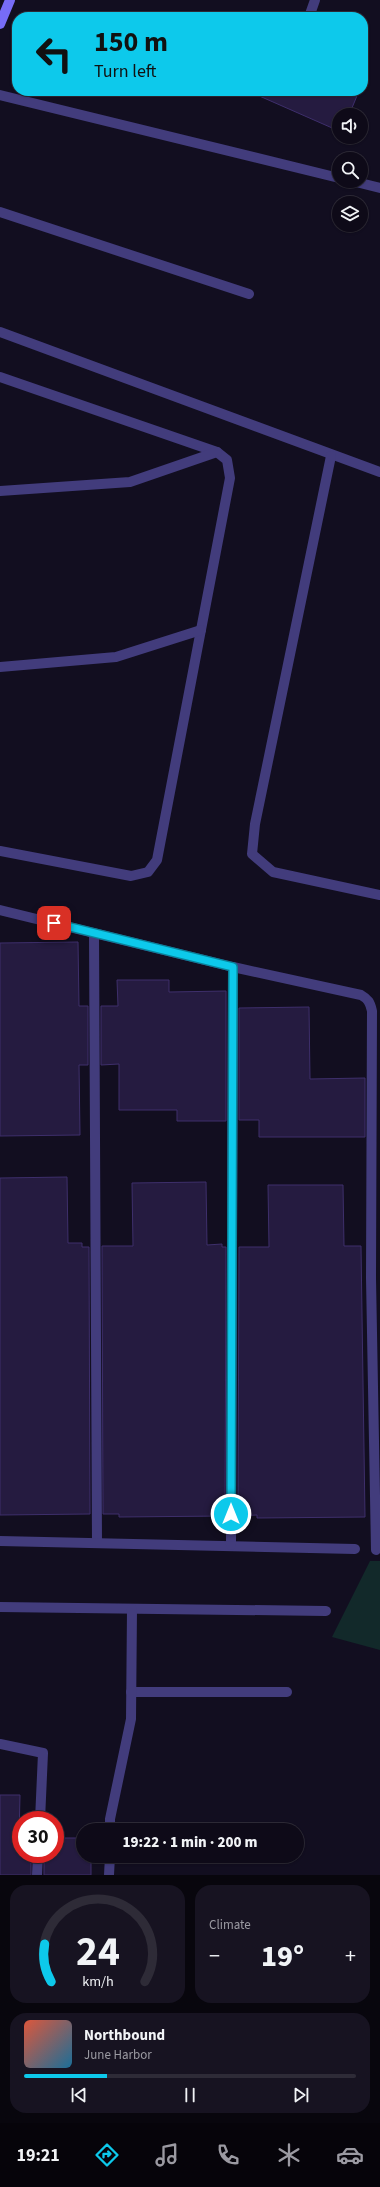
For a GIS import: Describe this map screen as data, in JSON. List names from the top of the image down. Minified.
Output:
{"page":{"turn":["150 m","Turn left"],"limit":"30","trip":"19:22 · 1 min · 200 m","tile":"Climate","heat":["−","19°","+"],"song":["Northbound","June Harbor"],"tabs":"19:21","gauge":["24","km/h"]}}
